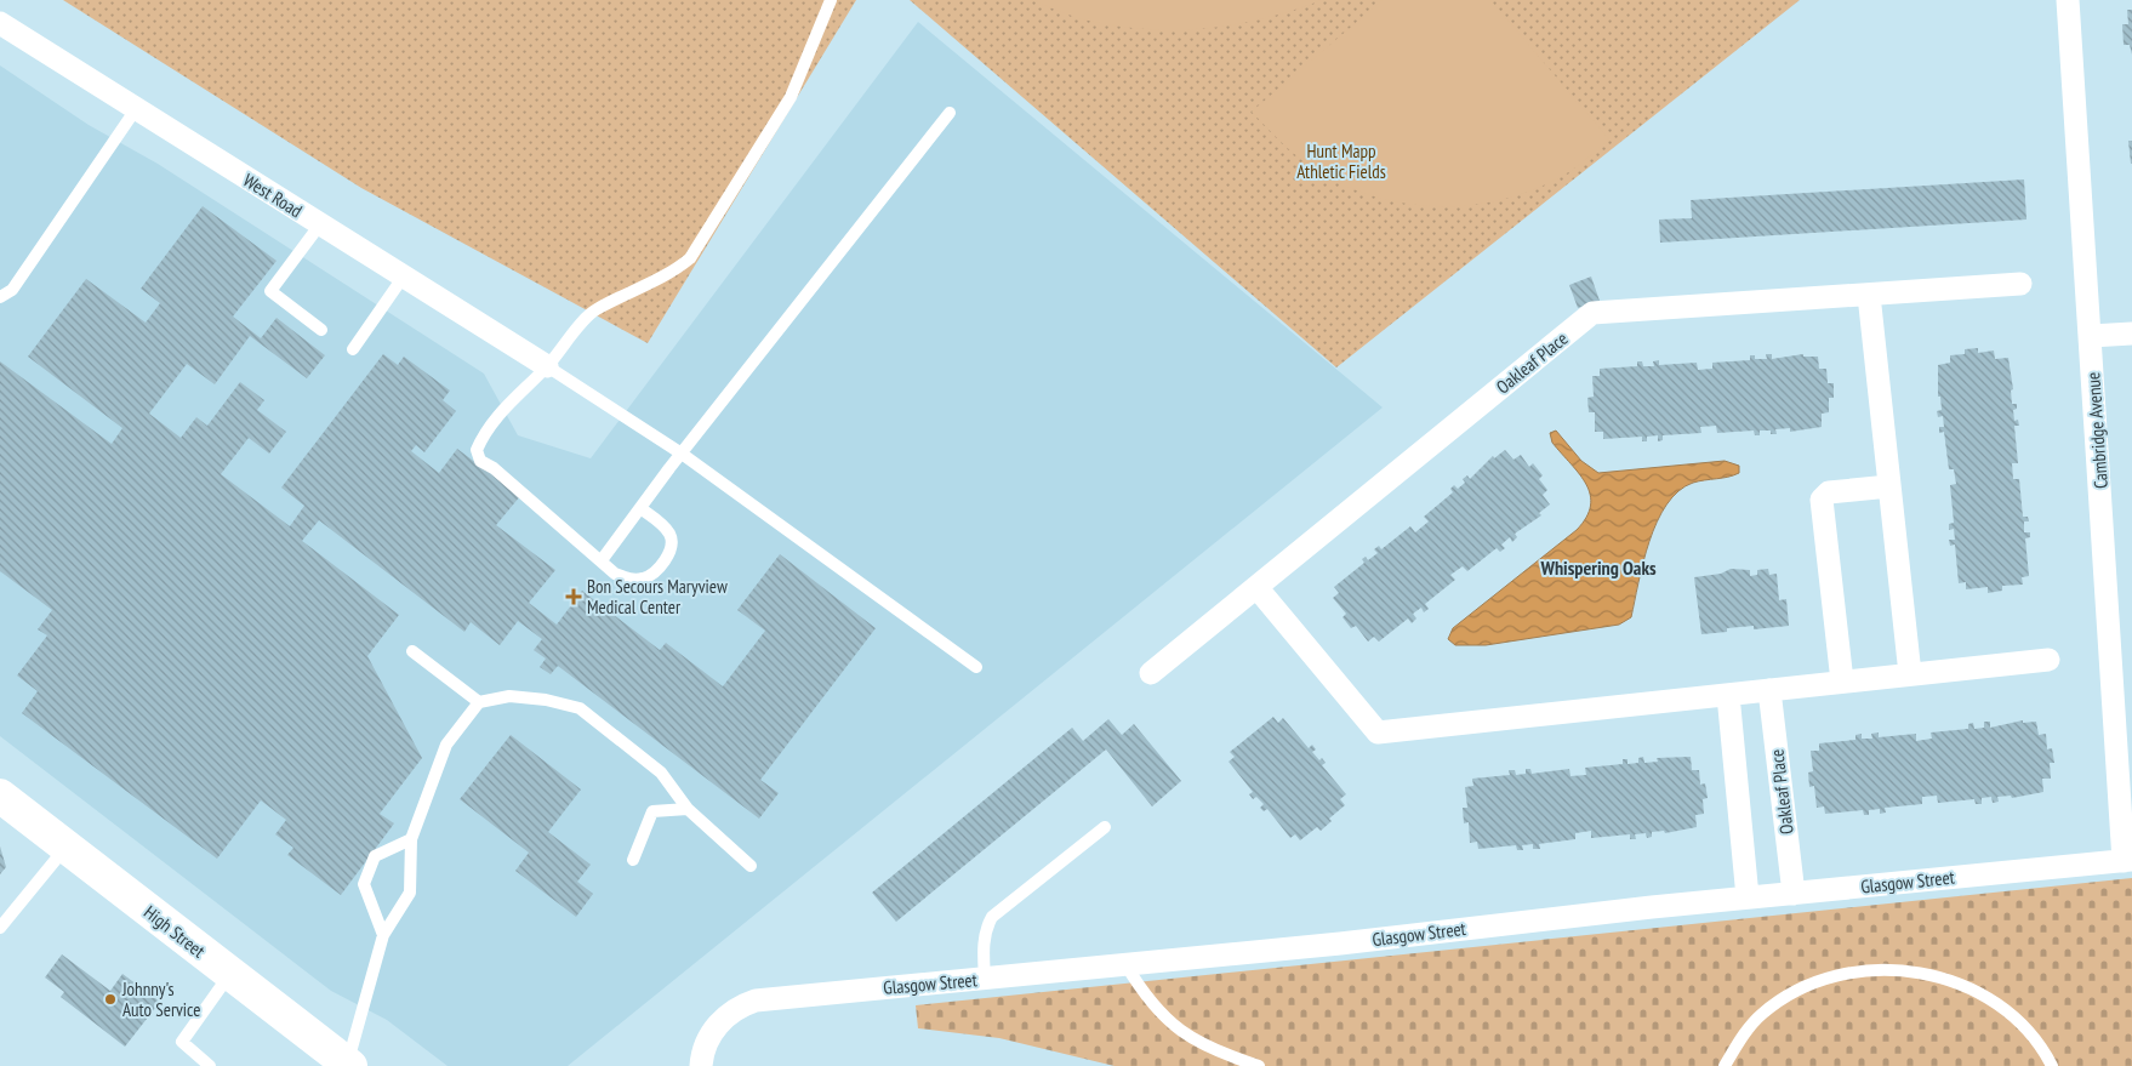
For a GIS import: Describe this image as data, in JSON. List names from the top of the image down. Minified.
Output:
{"streets":{"main road":["High Street"],"street":["West Road","Oakleaf Place","Cambridge Avenue","Glasgow Street"]},"crossings":[["Oakleaf Place","Glasgow Street"],["Cambridge Avenue","Glasgow Street"]],"districts":["Whispering Oaks"],"parks":["Hunt Mapp Athletic Fields"],"places":{"health":["Bon Secours Maryview Medical Center"],"other":["Johnny's Auto Service"]}}
